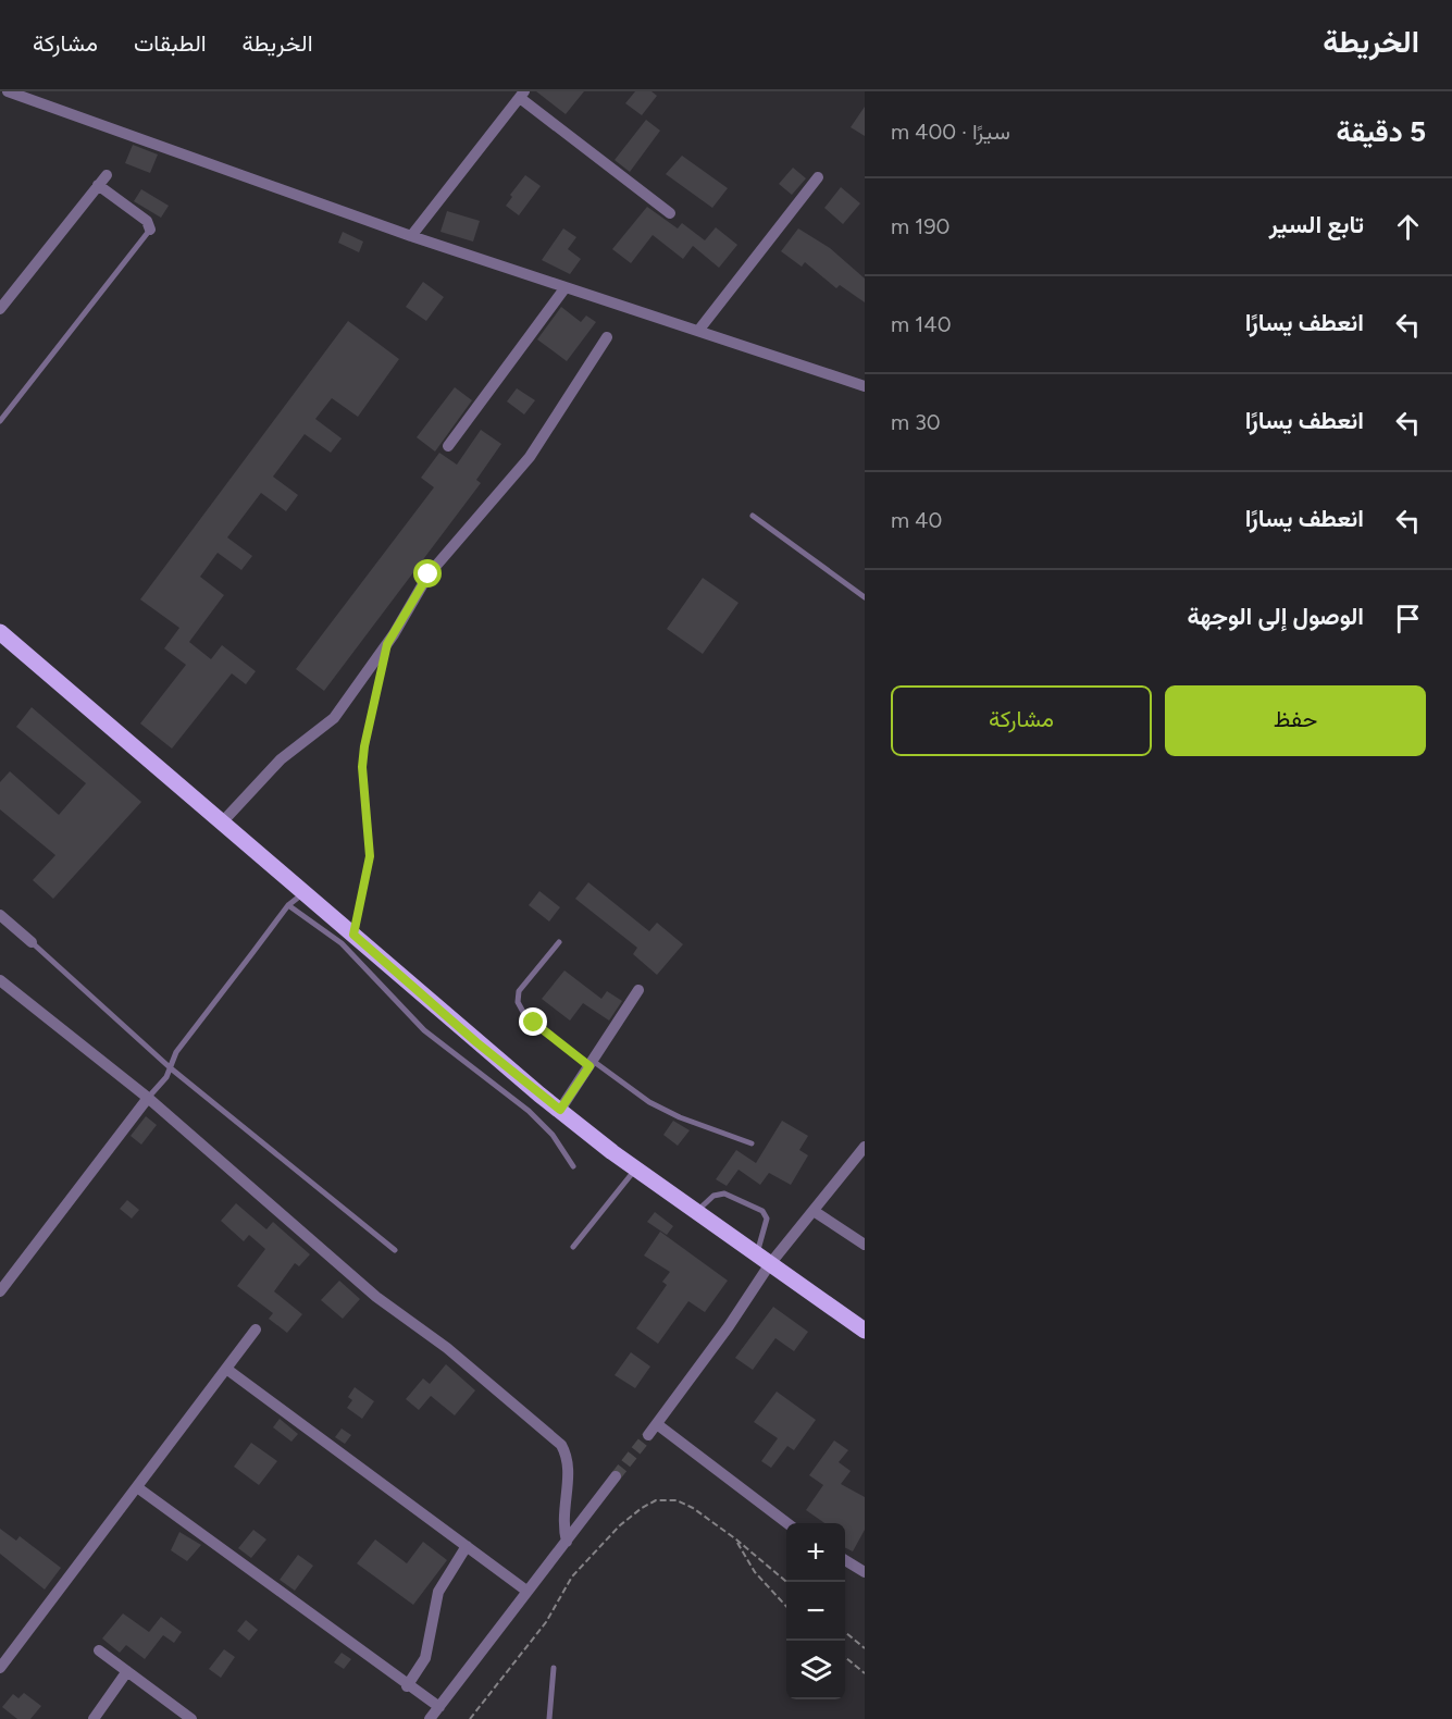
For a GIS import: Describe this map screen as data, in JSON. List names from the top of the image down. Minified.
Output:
{"page":{"header":"الخريطة","nav":["الخريطة","الطبقات","مشاركة"],"heading":["5 دقيقة","سيرًا · 400 m"],"list":[["تابع السير","190 m"],["انعطف يسارًا","140 m"],["انعطف يسارًا","30 m"],["انعطف يسارًا","40 m"],"الوصول إلى الوجهة"],"buttons":["حفظ","مشاركة"],"map_buttons":["+","−"]}}
